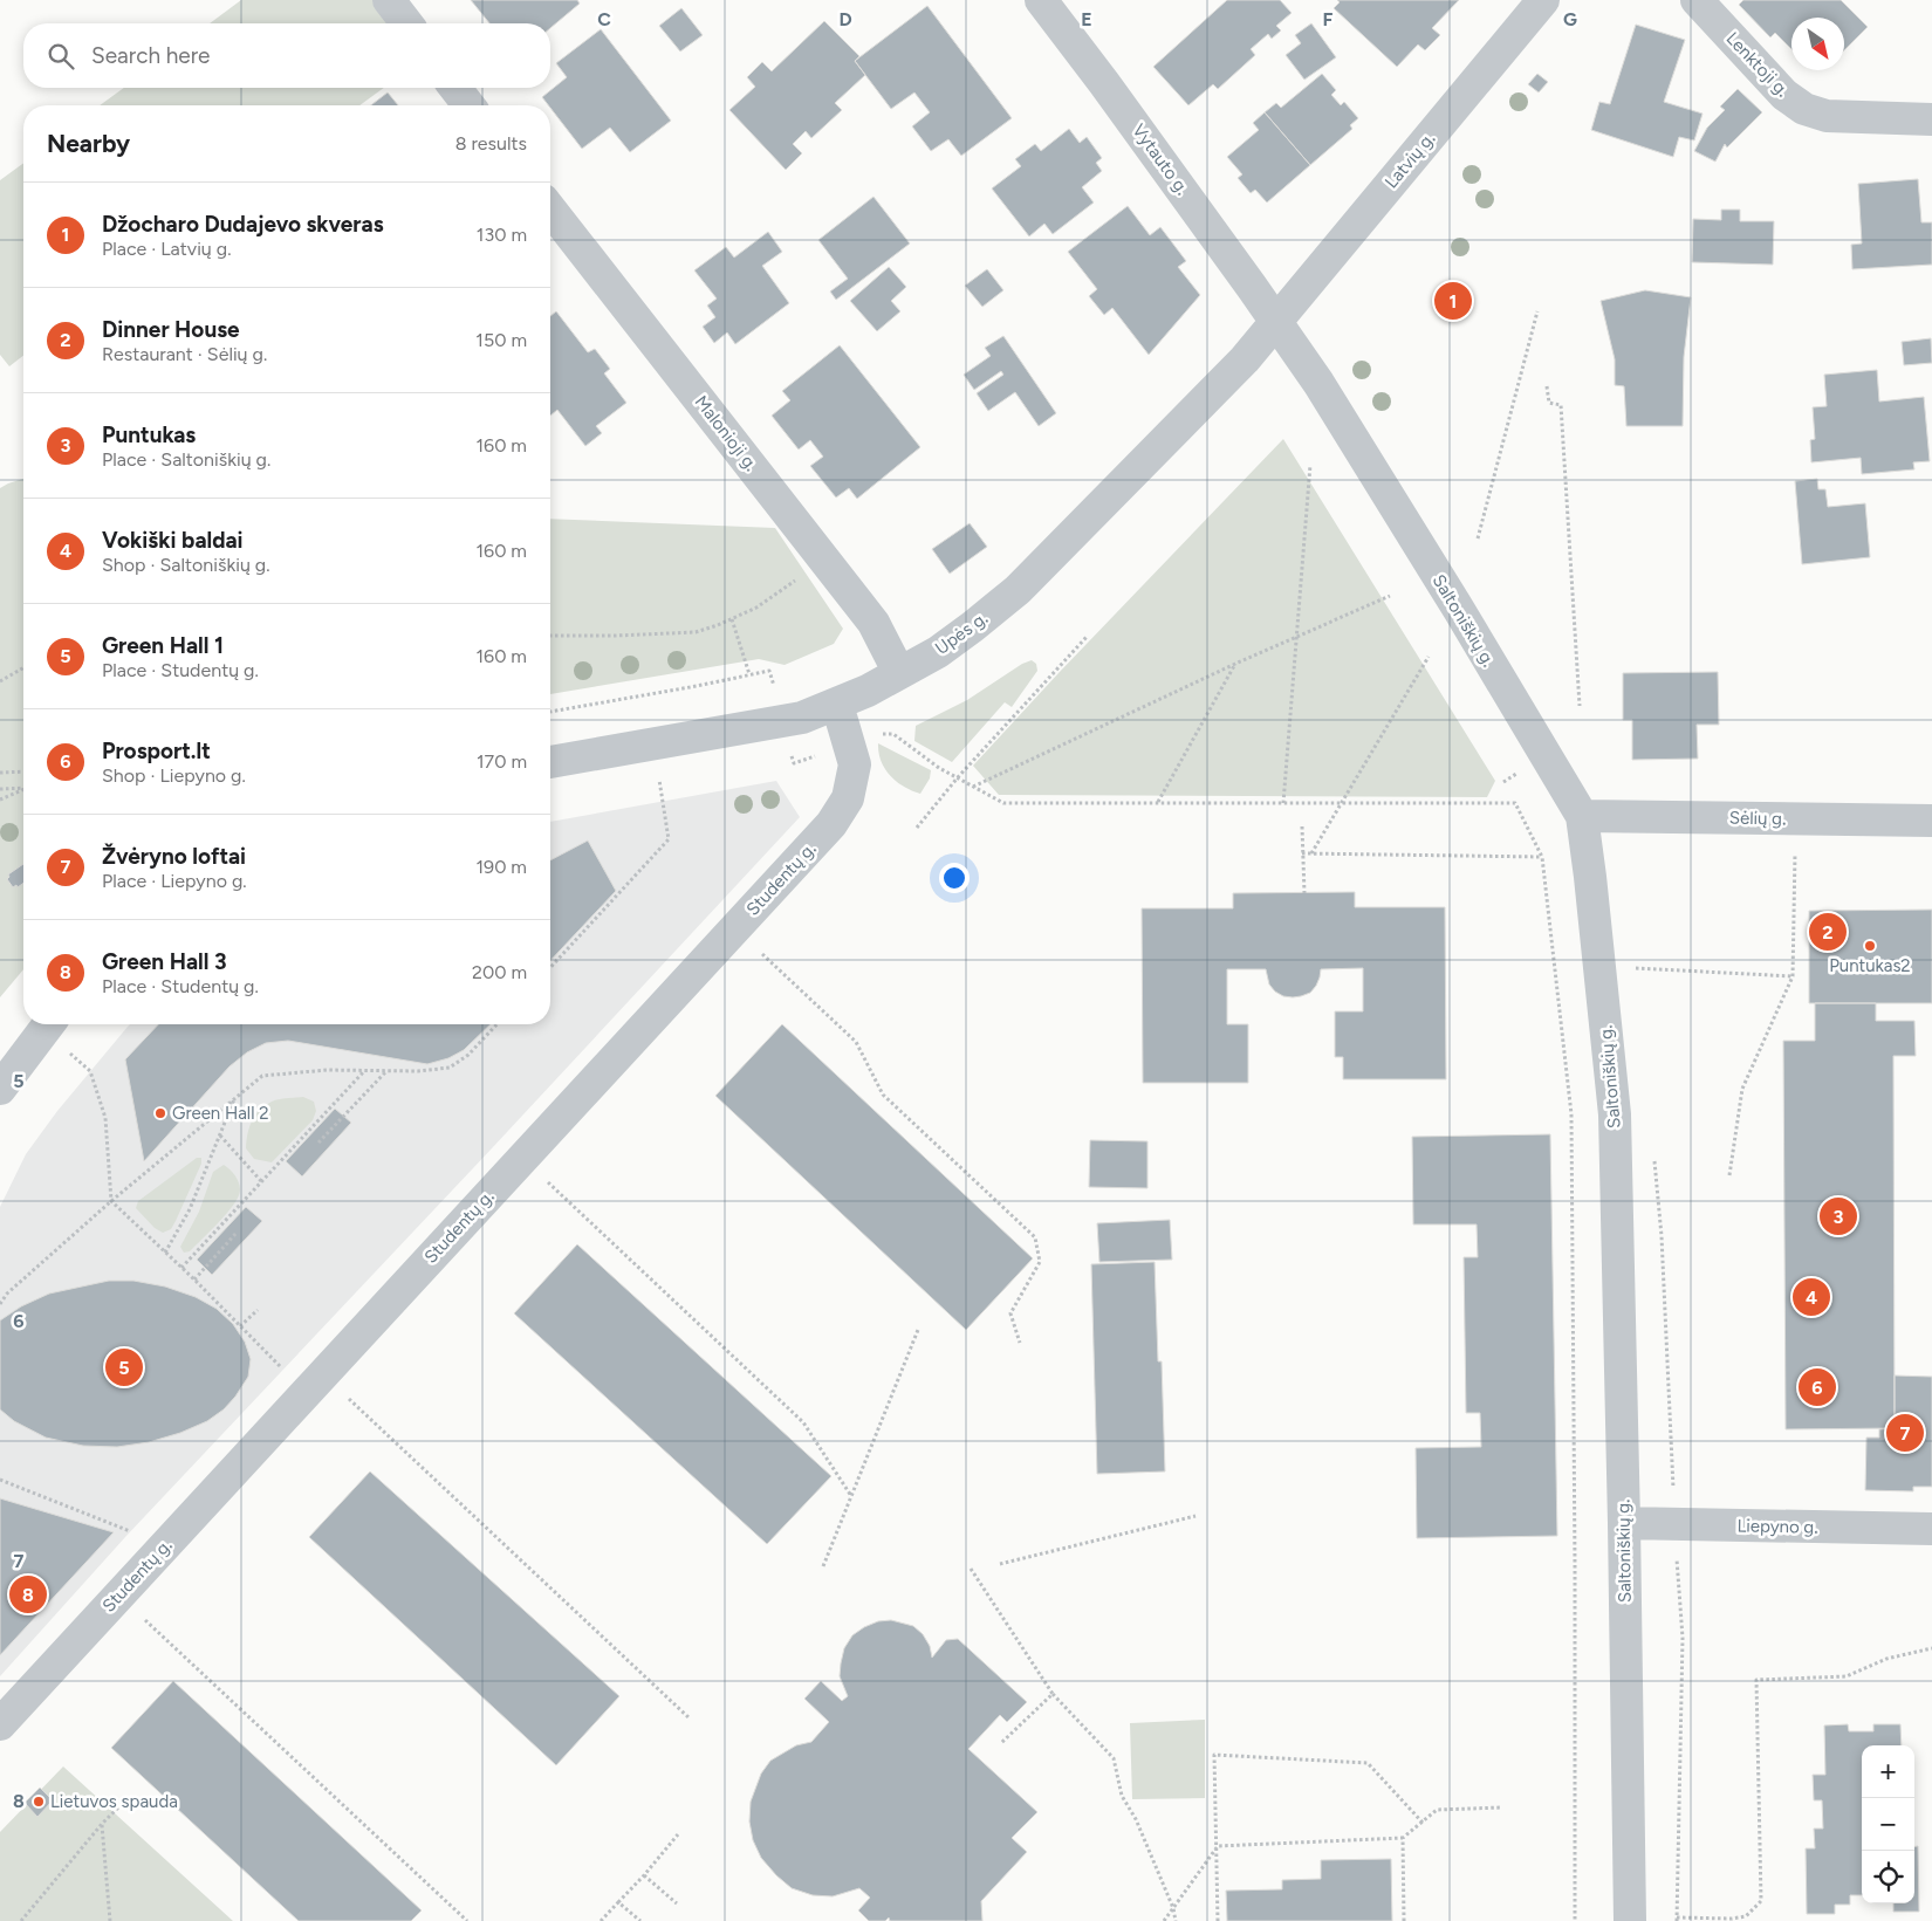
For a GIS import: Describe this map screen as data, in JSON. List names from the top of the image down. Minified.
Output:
{"streets":{"street":["Lenktoji g.","Vytauto g.","Latvių g.","Malonioji g.","Saltoniškių g.","Upės g.","Sėlių g.","Studentų g.","Liepyno g."]},"crossings":[["Vytauto g.","Latvių g."],["Vytauto g.","Saltoniškių g."],["Vytauto g.","Upės g."],["Latvių g.","Saltoniškių g."],["Latvių g.","Upės g."],["Malonioji g.","Upės g."],["Saltoniškių g.","Upės g."],["Saltoniškių g.","Sėlių g."],["Saltoniškių g.","Liepyno g."],["Upės g.","Studentų g."]],"places":["Puntukas2","Green Hall 2","Lietuvos spauda"],"north":"bottom right","page":{"search":"Search here","heading":["Nearby","8 results"],"list":[{"mark":"1","name":"Džocharo Dudajevo skveras","note":"Place · Latvių g.","value":"130 m"},{"mark":"2","name":"Dinner House","note":"Restaurant · Sėlių g.","value":"150 m"},{"mark":"3","name":"Puntukas","note":"Place · Saltoniškių g.","value":"160 m"},{"mark":"4","name":"Vokiški baldai","note":"Shop · Saltoniškių g.","value":"160 m"},{"mark":"5","name":"Green Hall 1","note":"Place · Studentų g.","value":"160 m"},{"mark":"6","name":"Prosport.lt","note":"Shop · Liepyno g.","value":"170 m"},{"mark":"7","name":"Žvėryno loftai","note":"Place · Liepyno g.","value":"190 m"},{"mark":"8","name":"Green Hall 3","note":"Place · Studentų g.","value":"200 m"}],"pins":["1","2","3","4","5","6","7","8"],"map_buttons":["+","−"]},"grid":{"columns":["C","D","E","F","G"],"rows":["5","6","7","8"]}}
